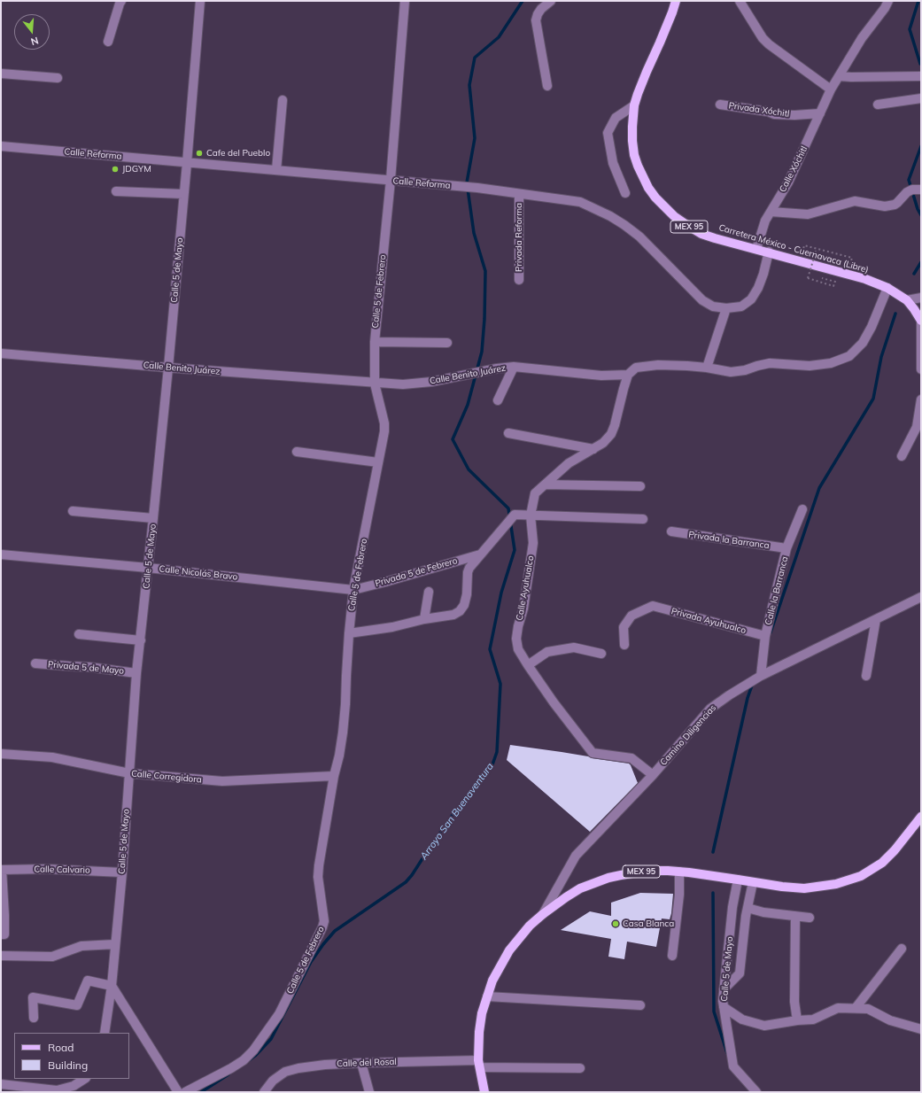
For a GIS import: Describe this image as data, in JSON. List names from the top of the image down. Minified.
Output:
{"streets":{"main road":["MEX 95","Carretera México - Cuernavaca (Libre)"],"street":["Privada Xóchitl","Calle Reforma","Calle Xóchitl","Privada Reforma","Calle 5 de Mayo","Calle 5 de Febrero","Calle Benito Juárez","Privada la Barranca","Privada 5 de Febrero","Calle Nicolás Bravo","Calle Ayuhualco","Calle la Barranca","Privada Ayuhualco","Privada 5 de Mayo","Camino Diligencias","Calle Corregidora","Calle Calvario","Calle del Rosal"]},"crossings":[["Privada Xóchitl","Calle Xóchitl"],["Calle Reforma","Privada Reforma"],["Calle Reforma","Carretera México - Cuernavaca (Libre)"],["Calle Reforma","Calle 5 de Mayo"],["Calle Reforma","Calle 5 de Febrero"],["Calle Xóchitl","Carretera México - Cuernavaca (Libre)"],["MEX 95","Calle 5 de Mayo"],["MEX 95","Camino Diligencias"],["MEX 95","Calle del Rosal"],["Carretera México - Cuernavaca (Libre)","Calle Benito Juárez"],["Calle 5 de Mayo","Calle Benito Juárez"],["Calle 5 de Mayo","Calle Nicolás Bravo"],["Calle 5 de Mayo","Privada 5 de Mayo"],["Calle 5 de Mayo","Calle Corregidora"],["Calle 5 de Mayo","Calle Calvario"],["Calle 5 de Febrero","Calle Benito Juárez"],["Calle 5 de Febrero","Privada 5 de Febrero"],["Calle 5 de Febrero","Calle Nicolás Bravo"],["Calle 5 de Febrero","Calle Corregidora"],["Calle Benito Juárez","Calle Ayuhualco"],["Privada la Barranca","Calle la Barranca"],["Privada 5 de Febrero","Calle Nicolás Bravo"],["Calle Ayuhualco","Camino Diligencias"],["Calle la Barranca","Privada Ayuhualco"],["Calle la Barranca","Camino Diligencias"]],"water":["Arroyo San Buenaventura"],"places":["Cafe del Pueblo","JDGYM","Casa Blanca"],"legend":["Road","Building"],"north":"bottom"}
